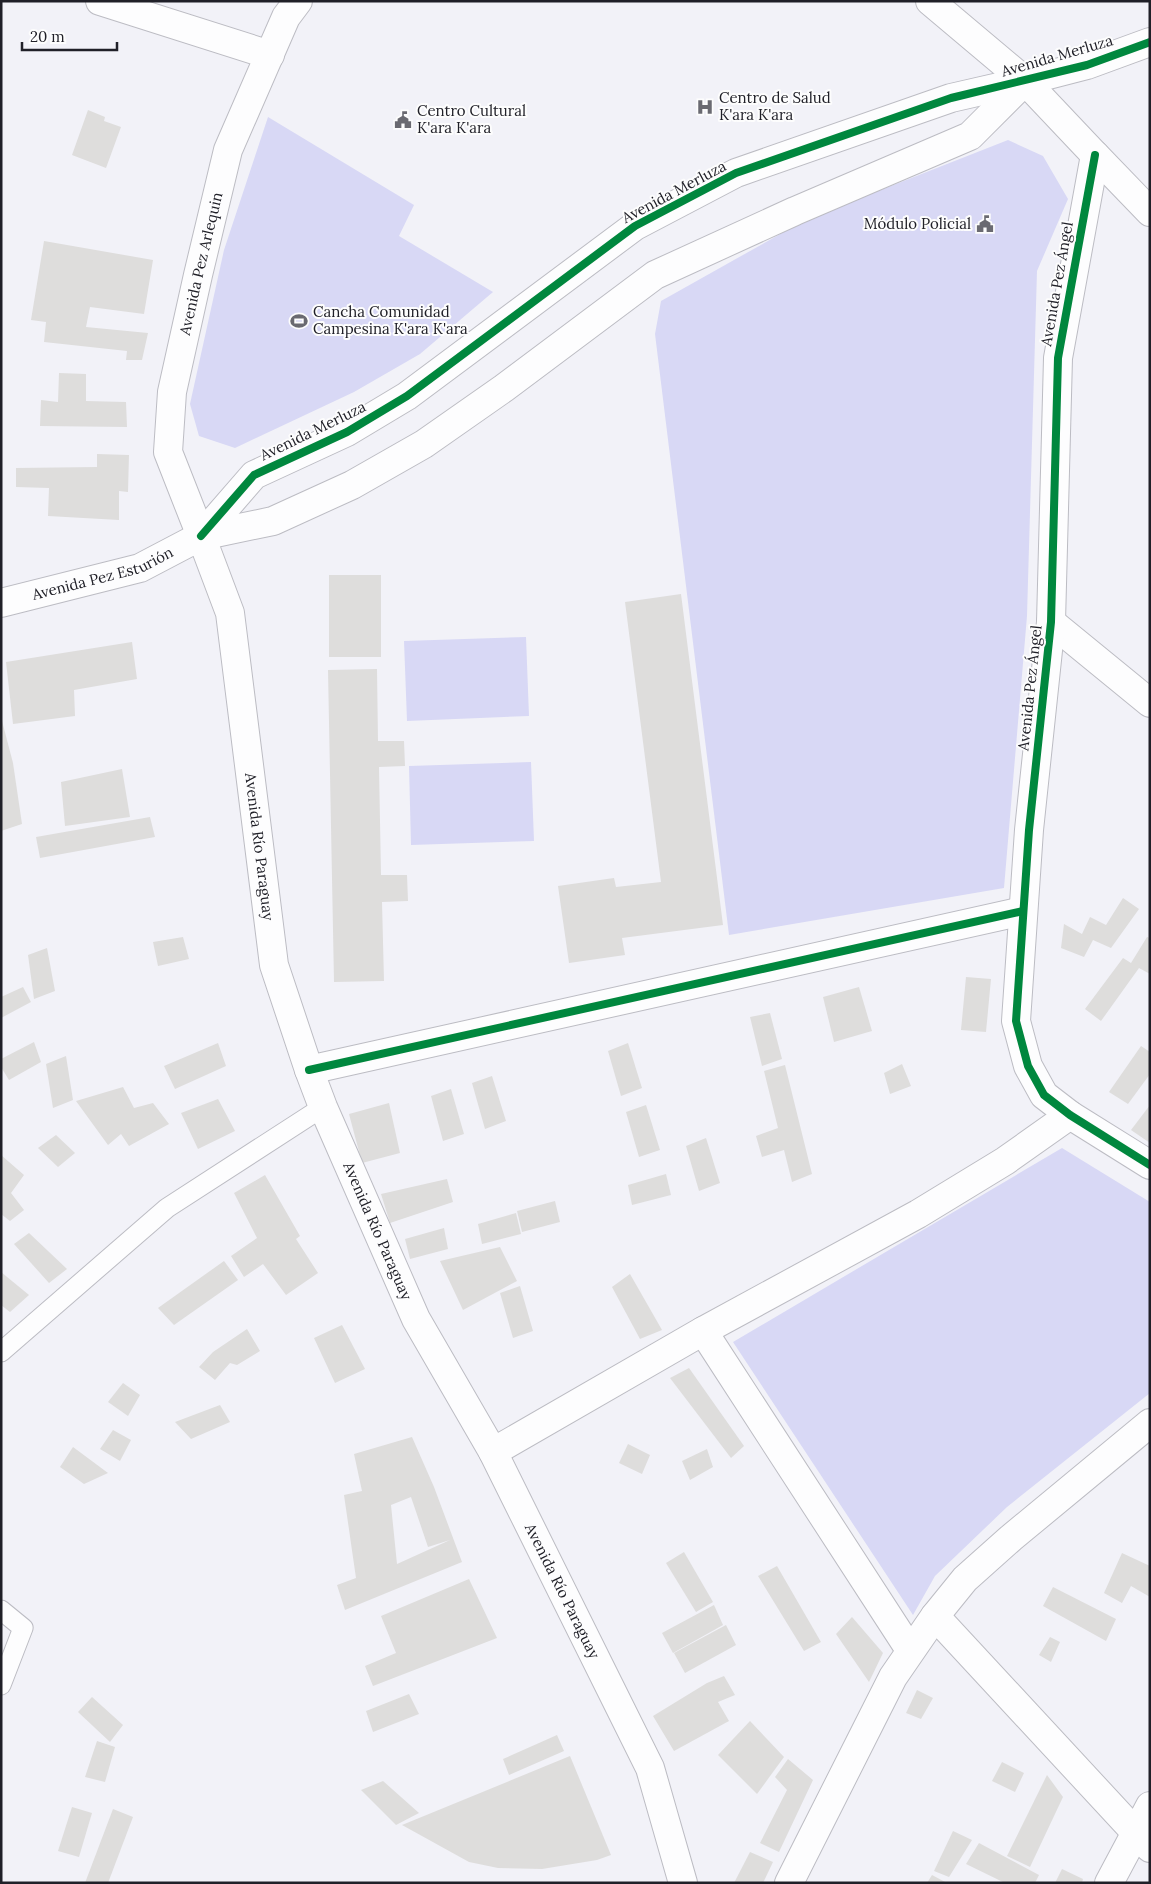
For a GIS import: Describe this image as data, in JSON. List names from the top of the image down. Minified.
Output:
{"streets":{"street":["Avenida Merluza","Avenida Pez Arlequin","Avenida Pez Ángel","Avenida Pez Esturión","Avenida Río Paraguay"]},"crossings":[["Avenida Merluza","Avenida Pez Arlequin"],["Avenida Merluza","Avenida Pez Esturión"],["Avenida Merluza","Avenida Río Paraguay"],["Avenida Pez Arlequin","Avenida Pez Esturión"],["Avenida Pez Arlequin","Avenida Río Paraguay"],["Avenida Pez Esturión","Avenida Río Paraguay"]],"places":{"hospital":["Centro de Salud K'ara K'ara"],"public building":["Centro Cultural K'ara K'ara","Módulo Policial"],"sports":["Cancha Comunidad Campesina K'ara K'ara"]},"scale_bar":"20 m"}
